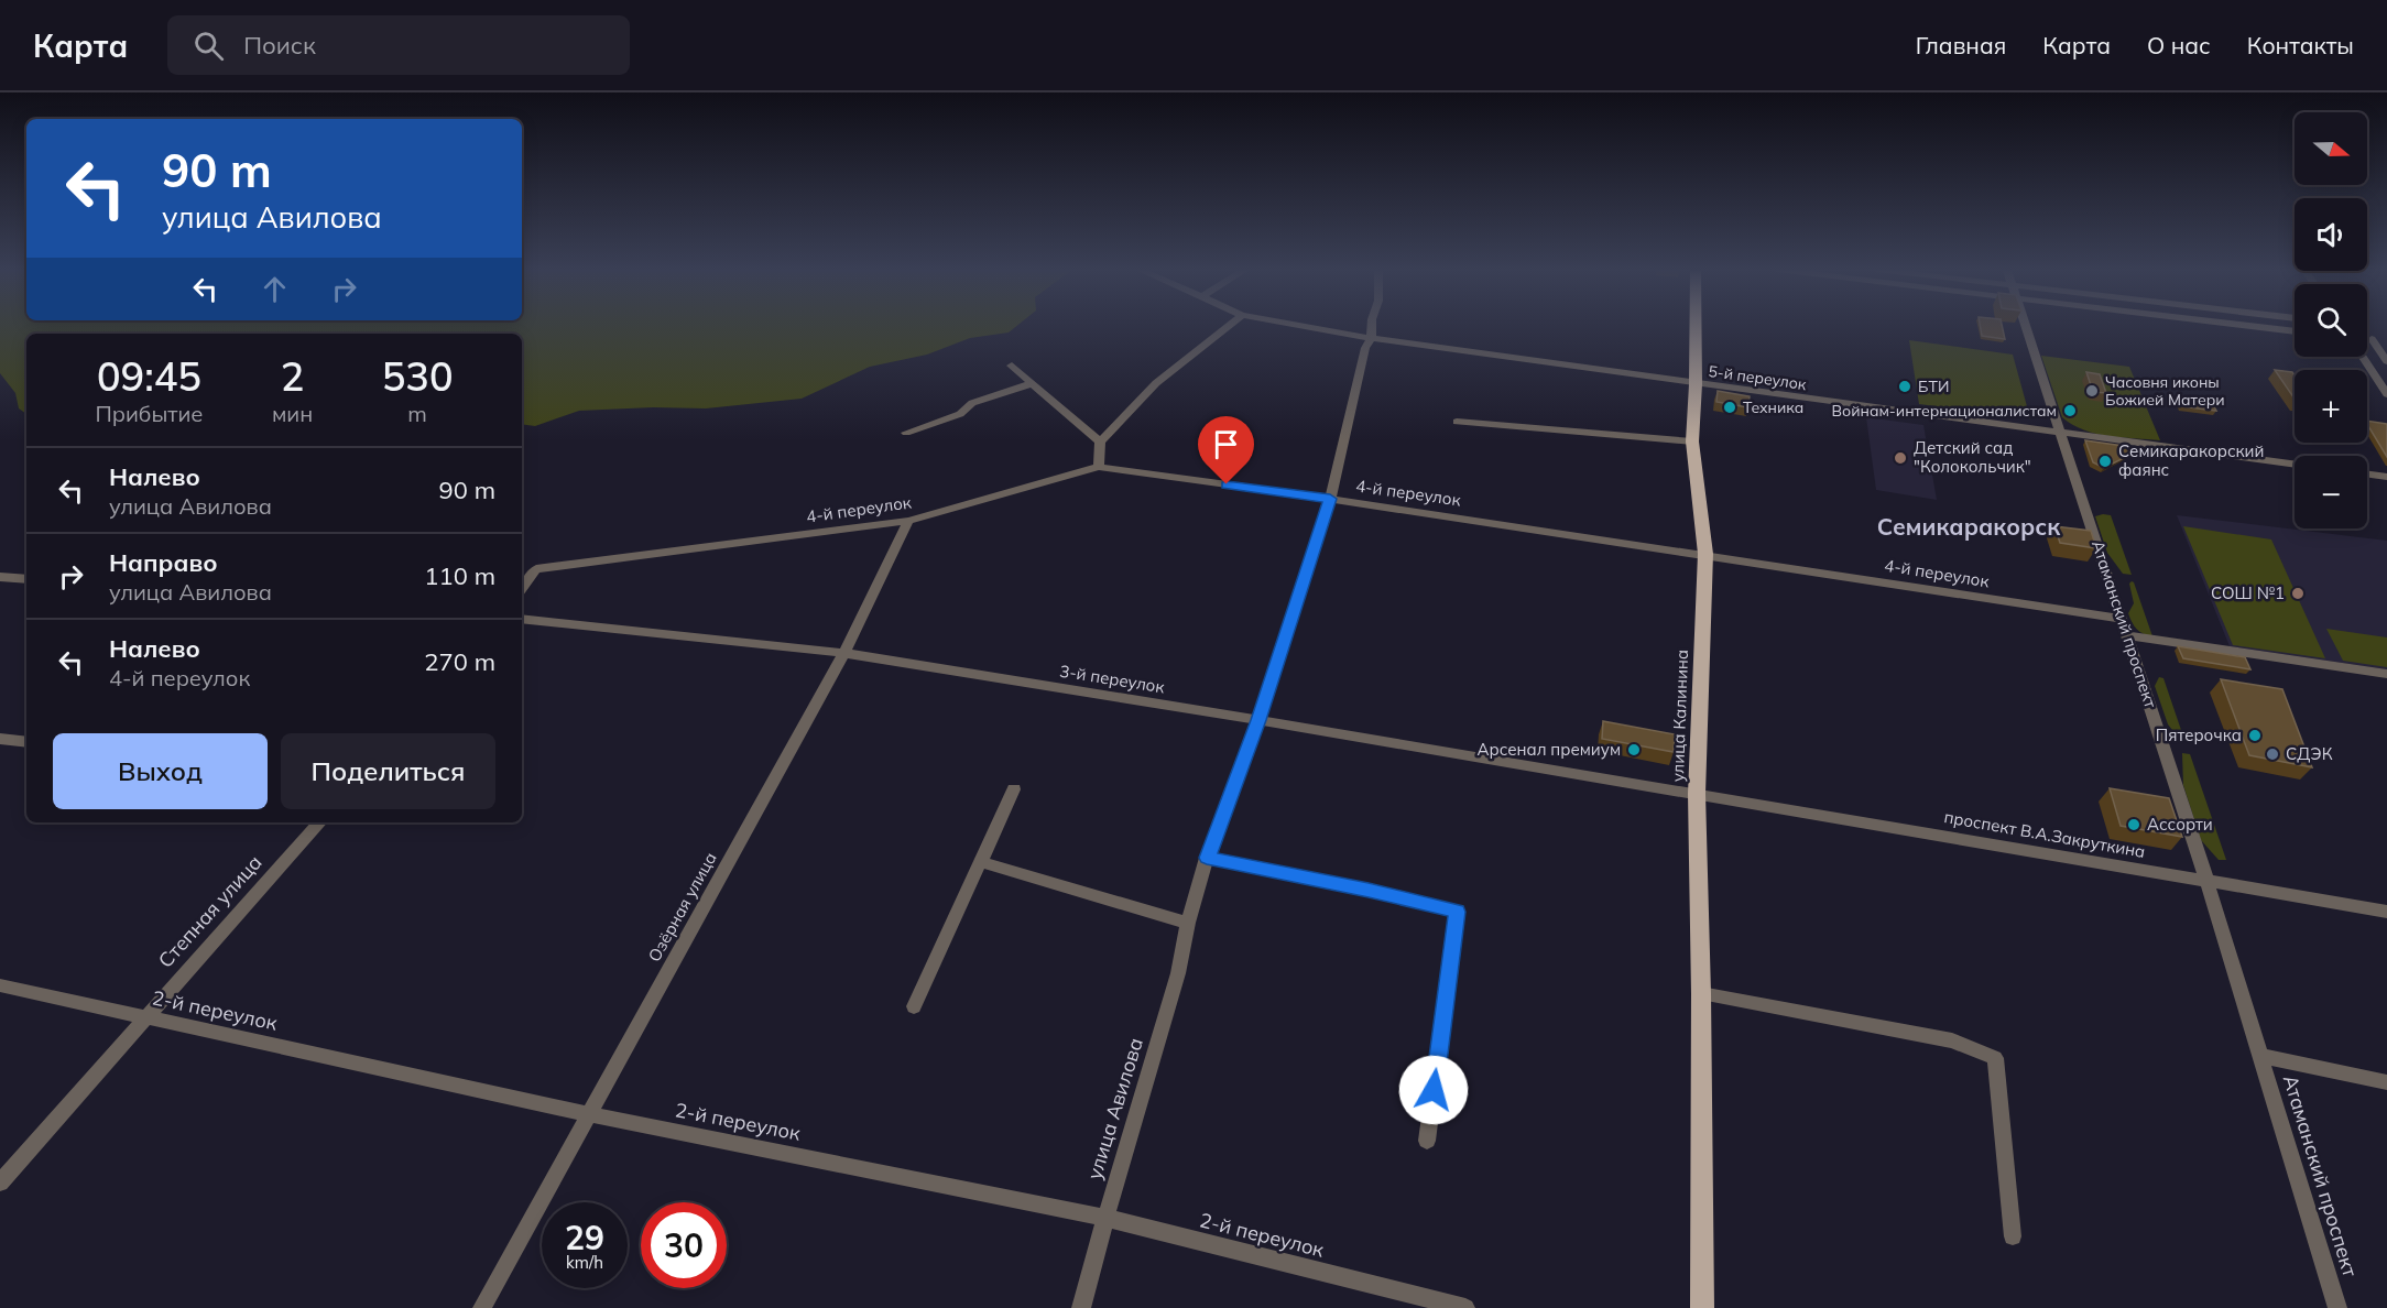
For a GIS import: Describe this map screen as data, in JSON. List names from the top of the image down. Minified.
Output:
{"streets":{"main road":["улица Калинина"],"street":["5-й переулок","4-й переулок","Атаманский проспект","3-й переулок","проспект В.А.Закруткина","Озёрная улица","Степная улица","2-й переулок","улица Авилова"]},"crossings":[["5-й переулок","Атаманский проспект"],["5-й переулок","улица Калинина"],["5-й переулок","улица Авилова"],["4-й переулок","Атаманский проспект"],["4-й переулок","улица Калинина"],["4-й переулок","Озёрная улица"],["4-й переулок","улица Авилова"],["Атаманский проспект","проспект В.А.Закруткина"],["3-й переулок","улица Калинина"],["3-й переулок","проспект В.А.Закруткина"],["3-й переулок","Озёрная улица"],["3-й переулок","улица Авилова"],["улица Калинина","проспект В.А.Закруткина"],["Озёрная улица","2-й переулок"],["Степная улица","2-й переулок"],["2-й переулок","улица Авилова"]],"districts":["Семикаракорск"],"places":["БТИ","Часовня иконы Божией Матери","Техника","Войнам-интернационалистам","Детский сад \"Колокольчик\"","Семикаракорский фаянс","СОШ №1","Пятeрочка","Арсенал премиум","СДЭК","Ассорти"],"north":"right","page":{"header":"Карта","search":"Поиск","nav":["Главная","Карта","О нас","Контакты"],"map_buttons":["+","−"],"turn":["90 m","улица Авилова"],"eta":["09:45","Прибытие","2","мин","530","m"],"list":[{"name":"Налево","note":"улица Авилова","value":"90 m"},{"name":"Направо","note":"улица Авилова","value":"110 m"},{"name":"Налево","note":"4-й переулок","value":"270 m"}],"buttons":["Выход","Поделиться"],"speed":"29 km/h","limit":"30"}}
